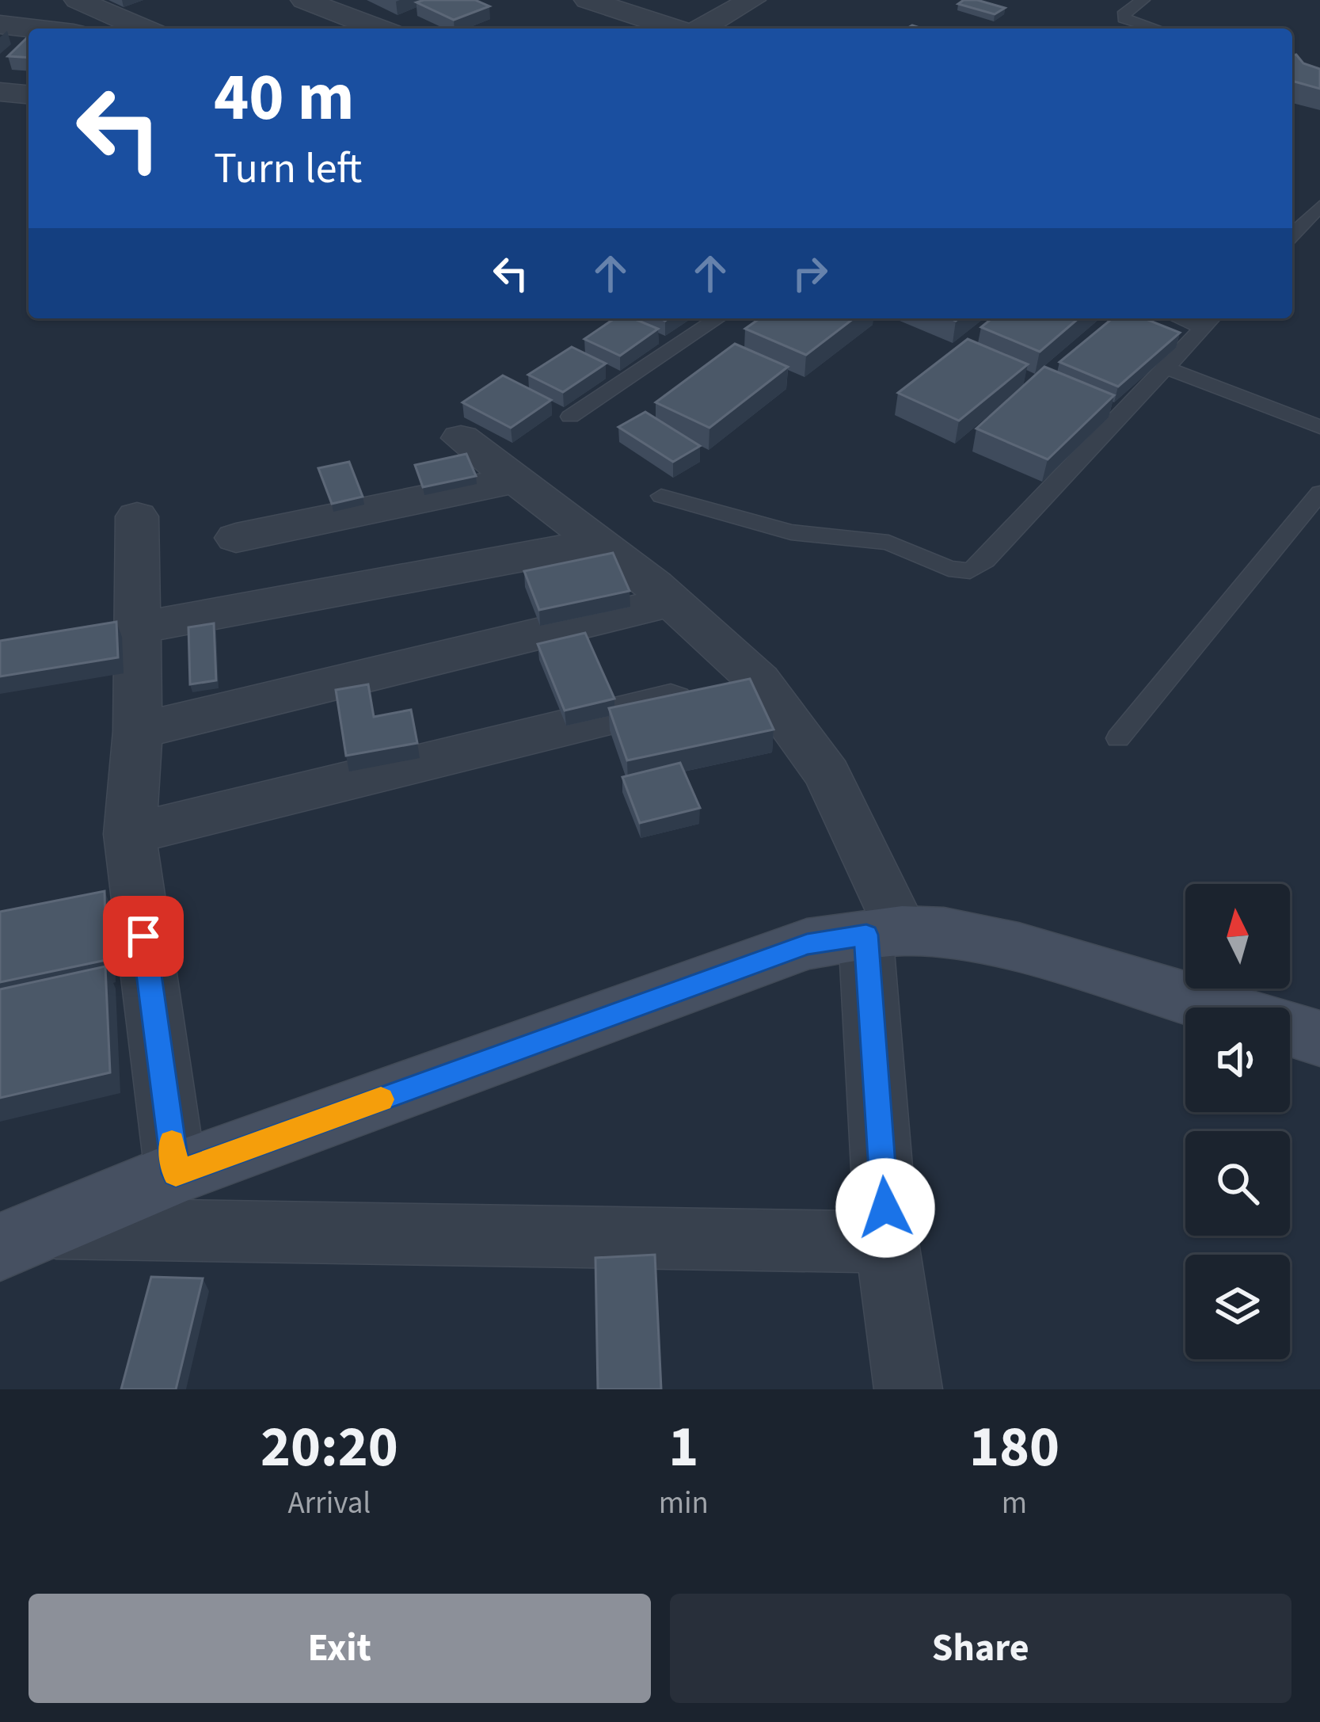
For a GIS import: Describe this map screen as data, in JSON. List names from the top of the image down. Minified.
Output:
{"north":"top","page":{"turn":["40 m","Turn left"],"eta":["20:20","Arrival","1","min","180","m"],"buttons":["Exit","Share"]}}
